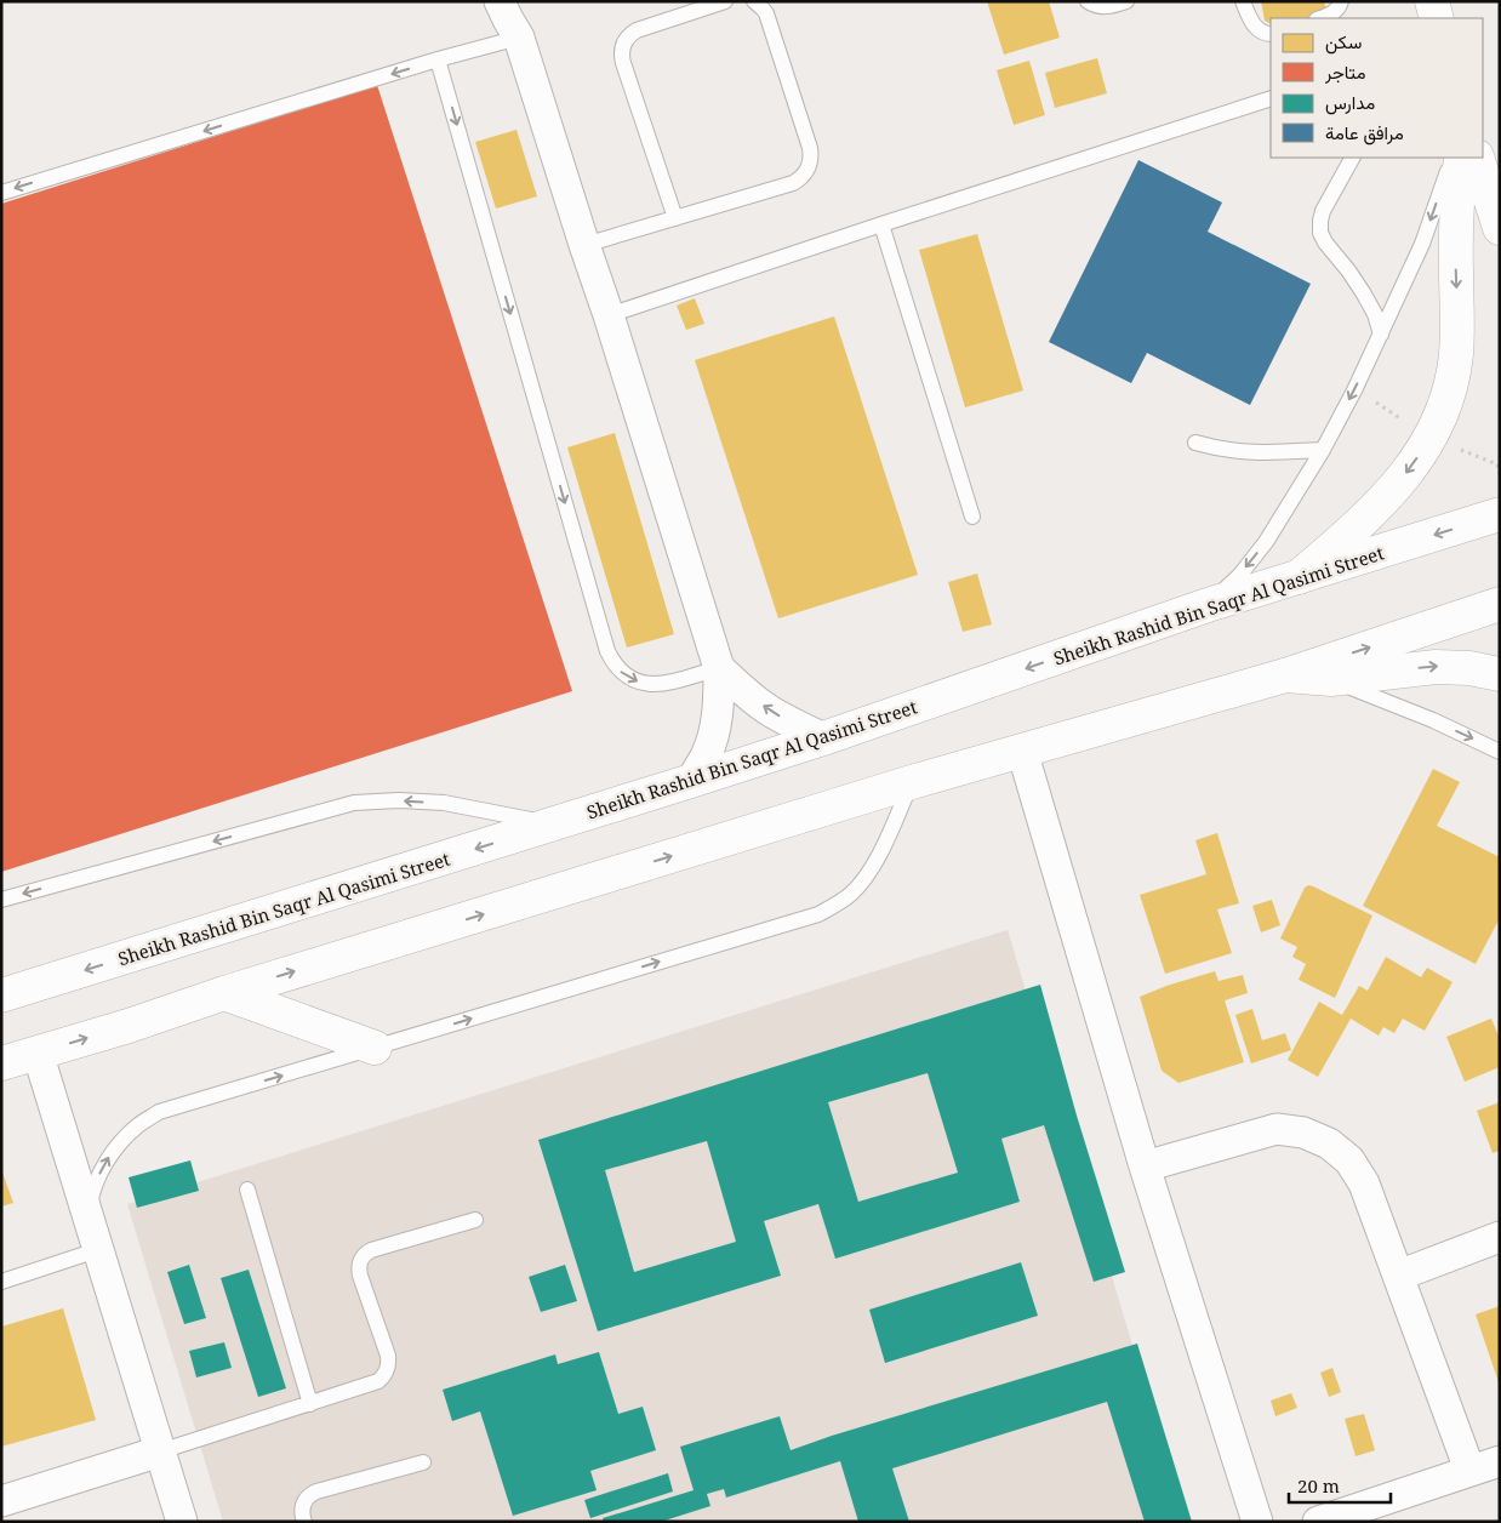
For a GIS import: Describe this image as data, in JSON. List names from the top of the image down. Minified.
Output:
{"streets":{"main road":["Sheikh Rashid Bin Saqr Al Qasimi Street"]},"legend":["سكن","متاجر","مدارس","مرافق عامة"],"scale_bar":"20 m"}
